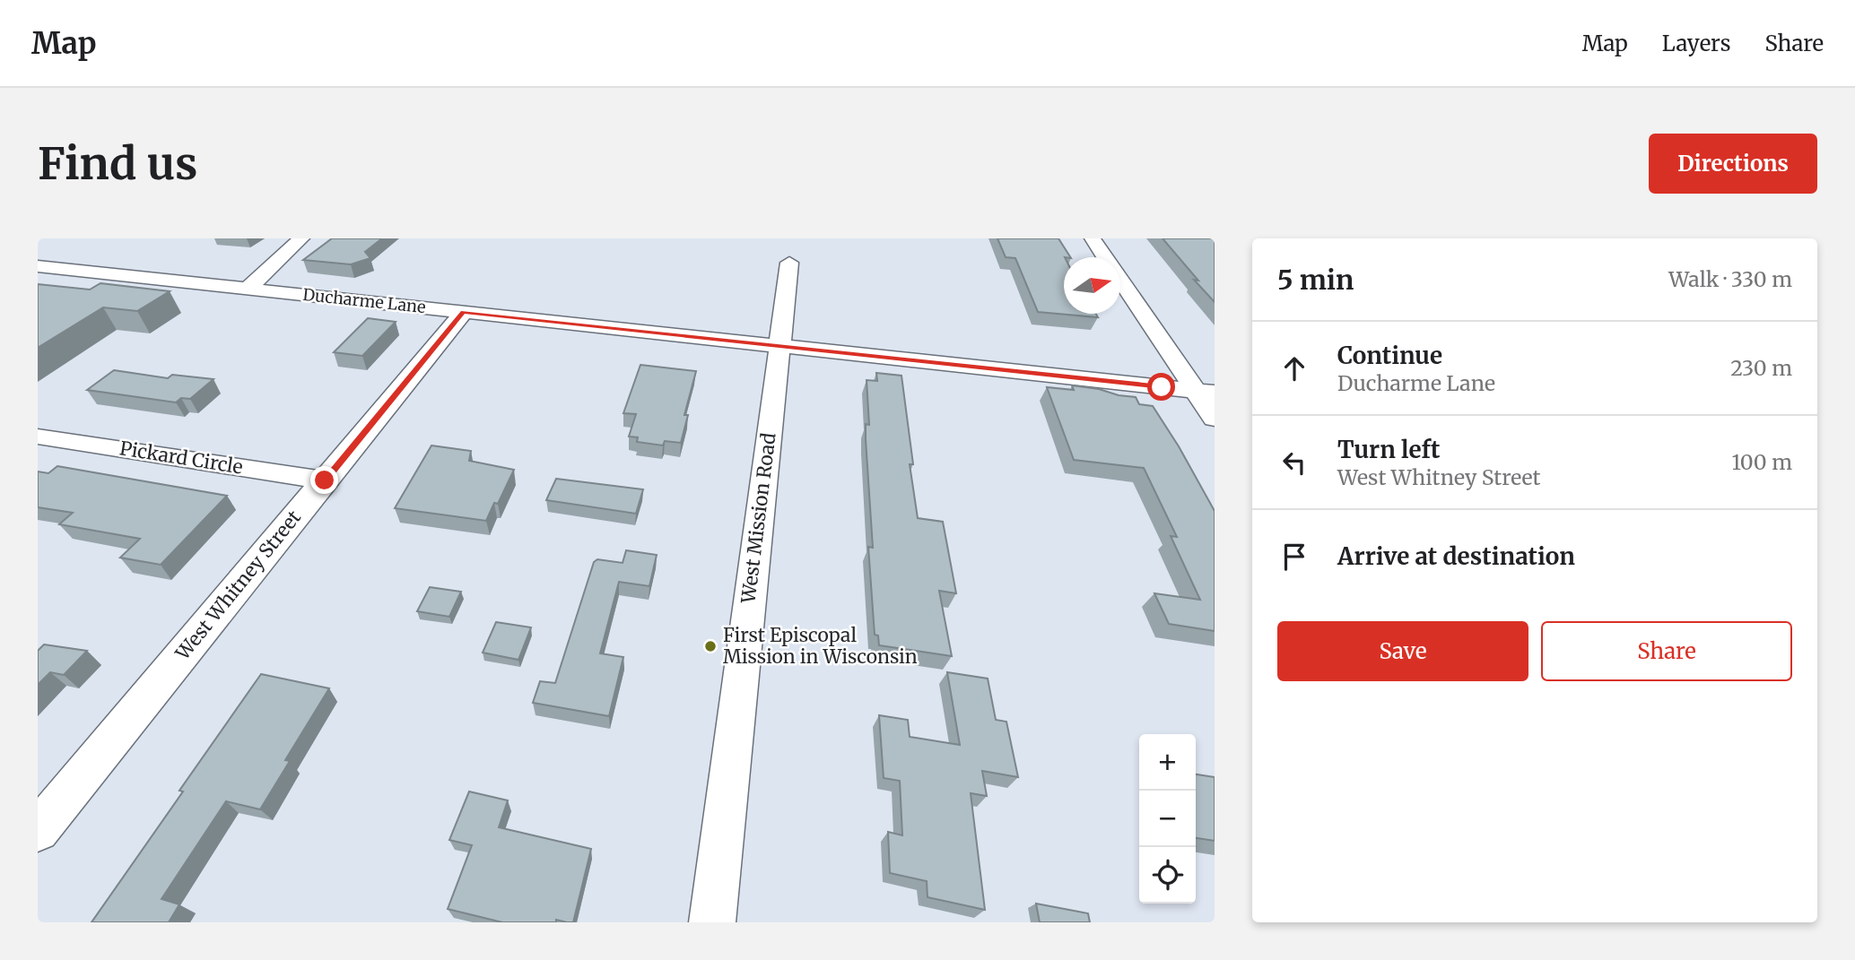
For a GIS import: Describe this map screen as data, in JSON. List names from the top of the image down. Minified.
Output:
{"streets":{"street":["Ducharme Lane","Pickard Circle","West Mission Road","West Whitney Street"]},"crossings":[["Ducharme Lane","West Mission Road"],["Ducharme Lane","West Whitney Street"],["Pickard Circle","West Whitney Street"]],"places":["First Episcopal Mission in Wisconsin"],"north":"right","page":{"header":"Map","nav":["Map","Layers","Share"],"buttons":["Directions",["Save","Share"]],"title":"Find us","heading":["5 min","Walk · 330 m"],"list":[["Continue","Ducharme Lane","230 m"],["Turn left","West Whitney Street","100 m"],"Arrive at destination"],"map_buttons":["+","−"]}}
